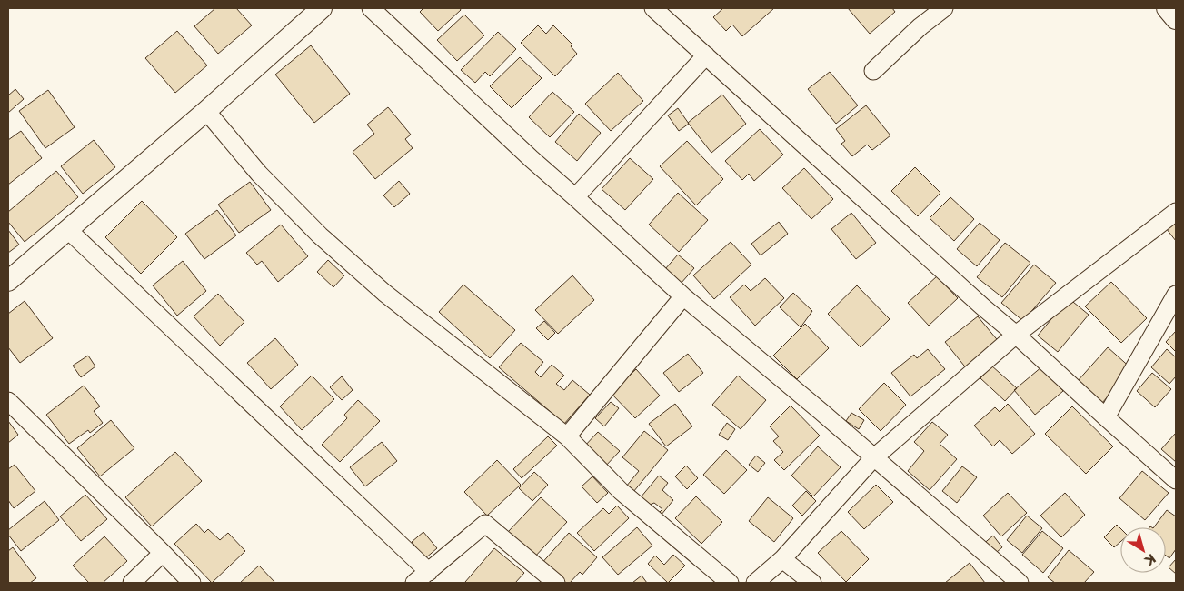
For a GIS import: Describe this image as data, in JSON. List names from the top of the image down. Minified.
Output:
{"north":"bottom right"}
